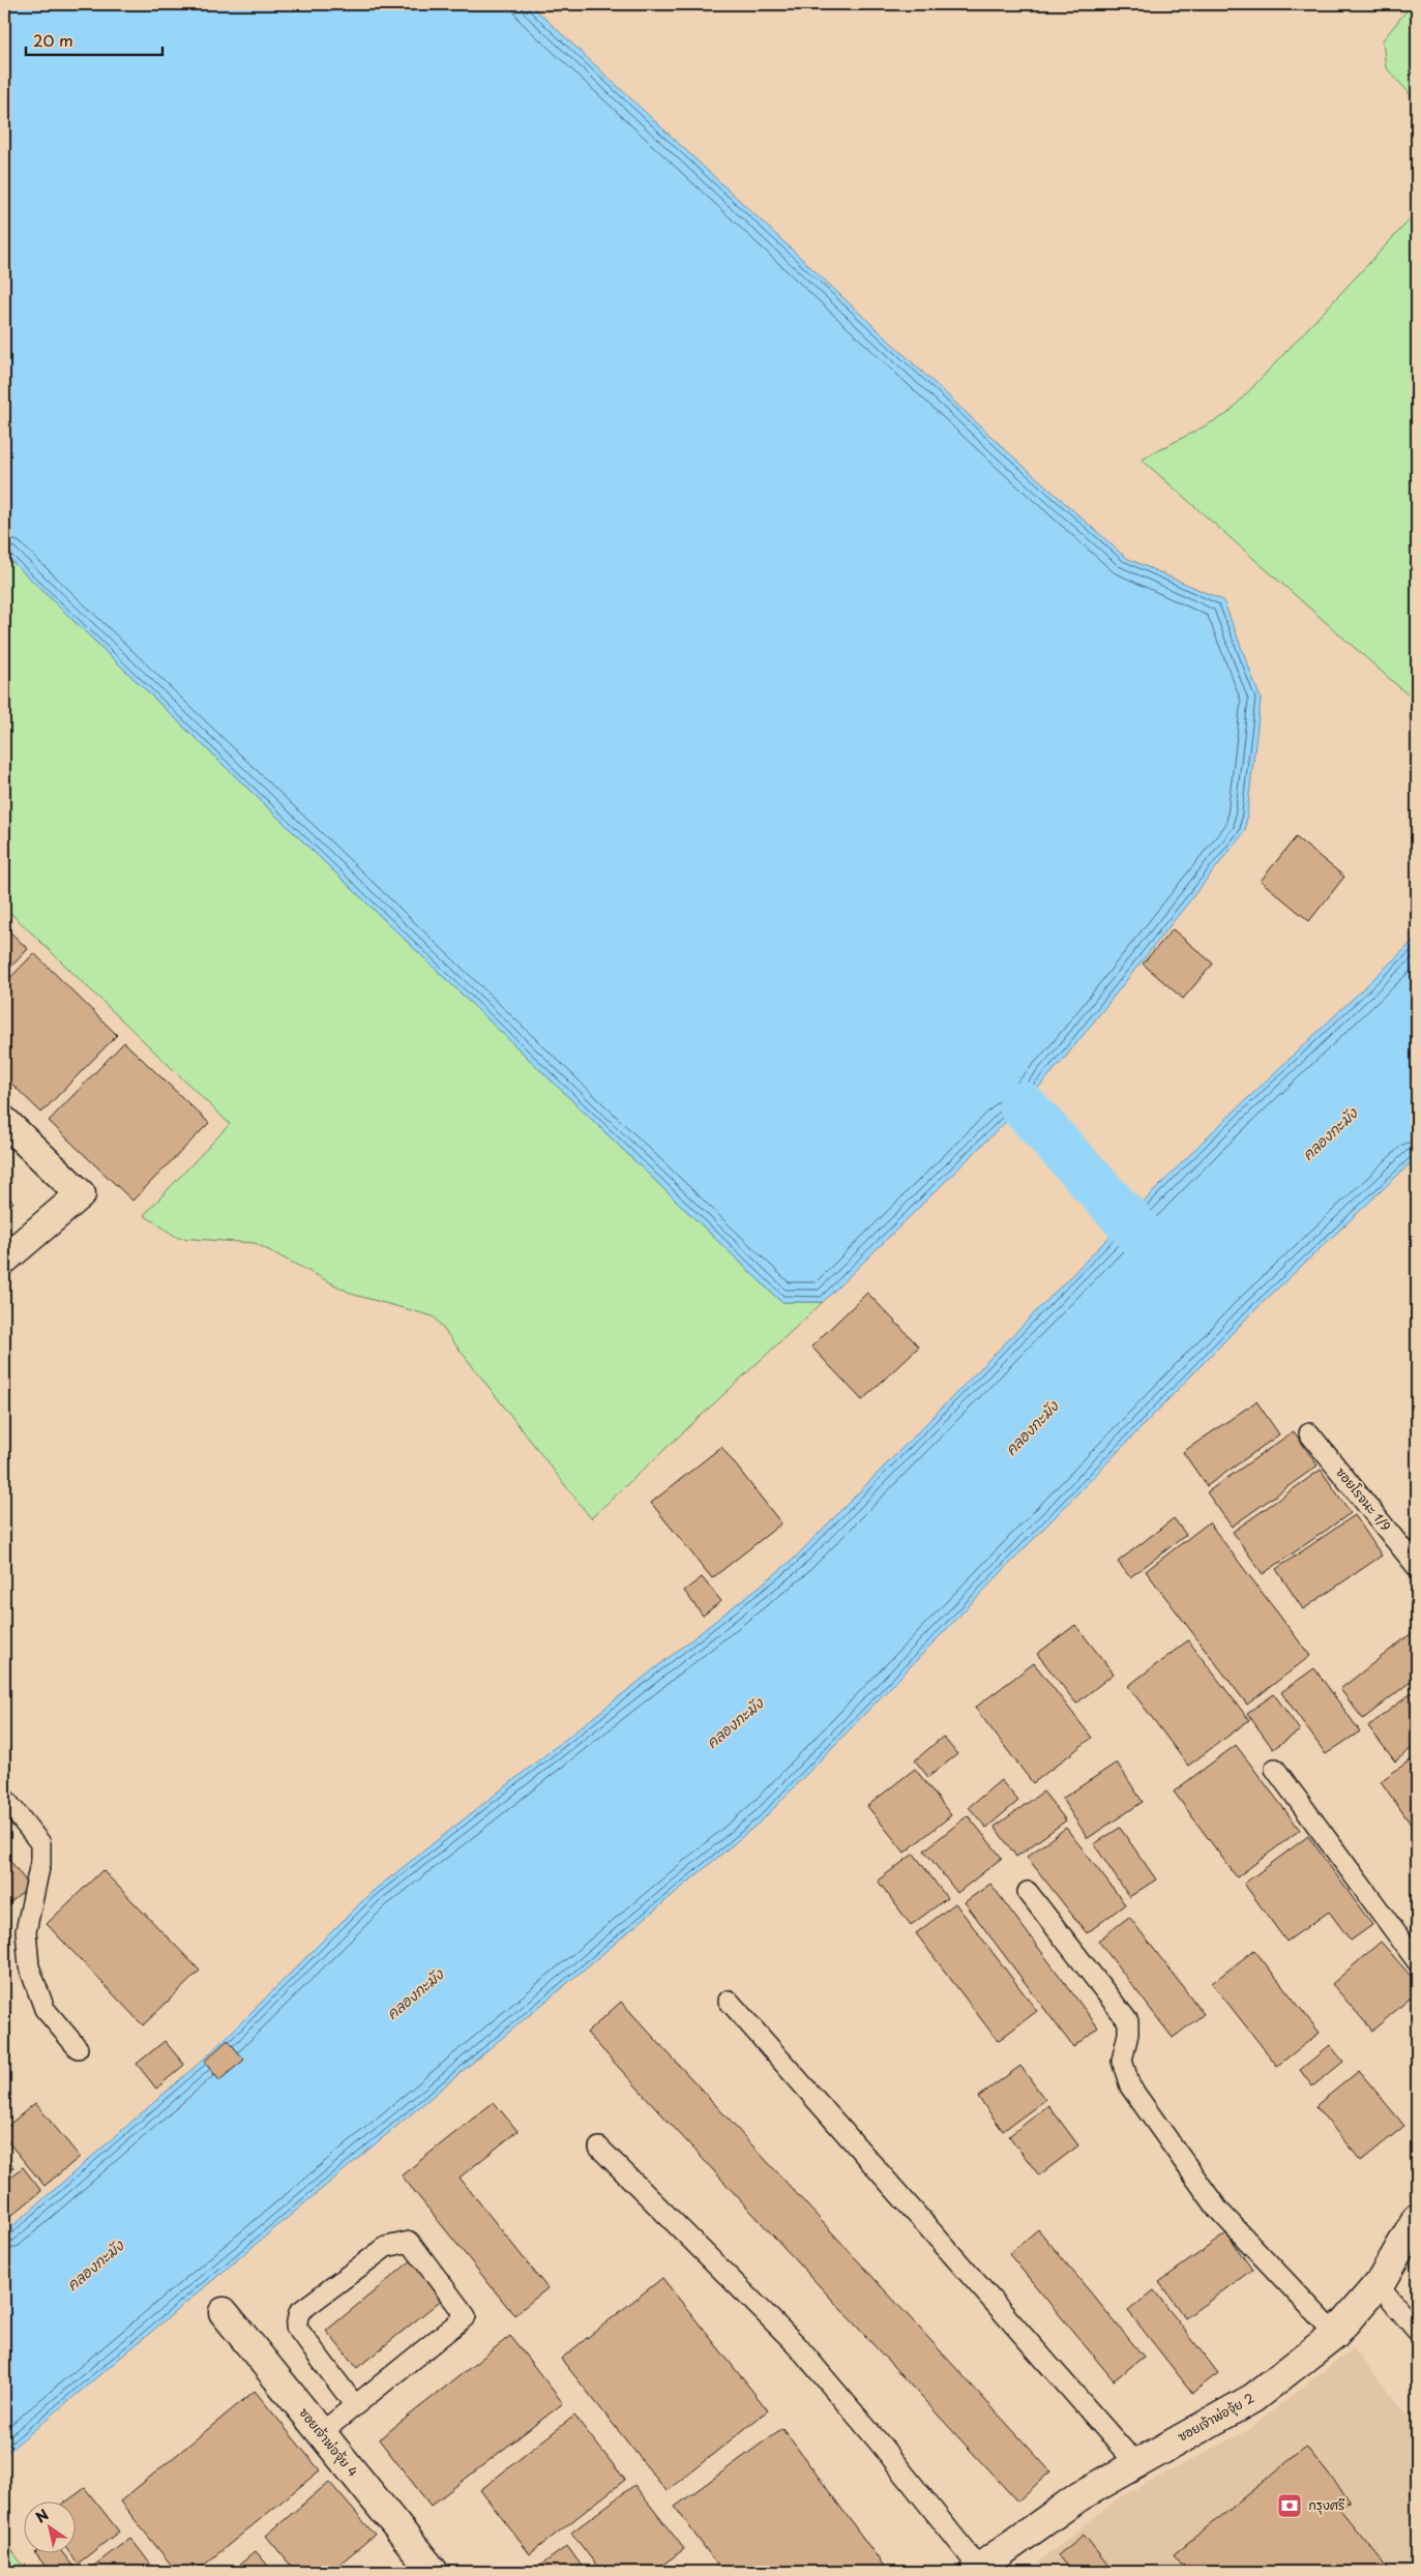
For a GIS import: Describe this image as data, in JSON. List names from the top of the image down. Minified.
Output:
{"streets":{"street":["ซอยเจ้าพ่อจุ้ย 2","ซอยเจ้าพ่อจุ้ย 4"],"lane":["ซอยโรจนะ 1/9"]},"water":["คลองกะมัง"],"places":{"bank":["กรุงศรี"]},"scale_bar":"20 m","north":"top left"}
